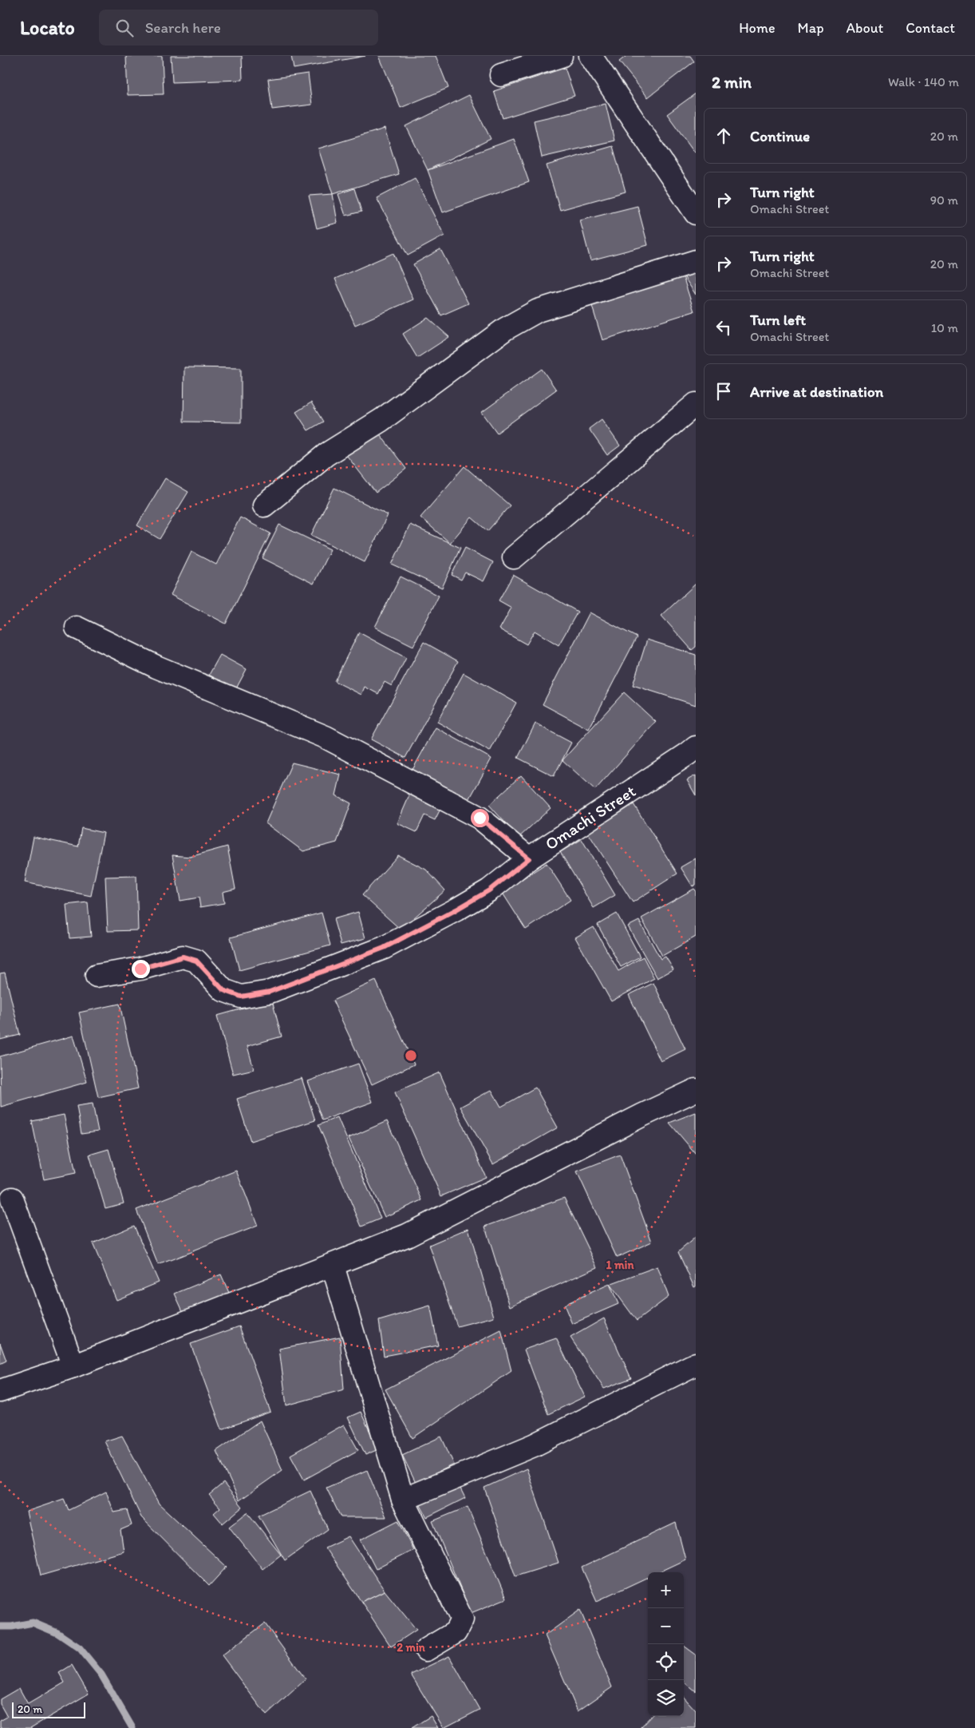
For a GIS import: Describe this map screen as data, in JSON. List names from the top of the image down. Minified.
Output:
{"streets":{"street":["Omachi Street"]},"scale_bar":"20 m","page":{"header":"Locato","search":"Search here","nav":["Home","Map","About","Contact"],"heading":["2 min","Walk · 140 m"],"list":[["Continue","20 m"],["Turn right","Omachi Street","90 m"],["Turn right","Omachi Street","20 m"],["Turn left","Omachi Street","10 m"],"Arrive at destination"],"map_buttons":["+","−"],"scale":"20 m"},"rings":["1 min","2 min"]}
